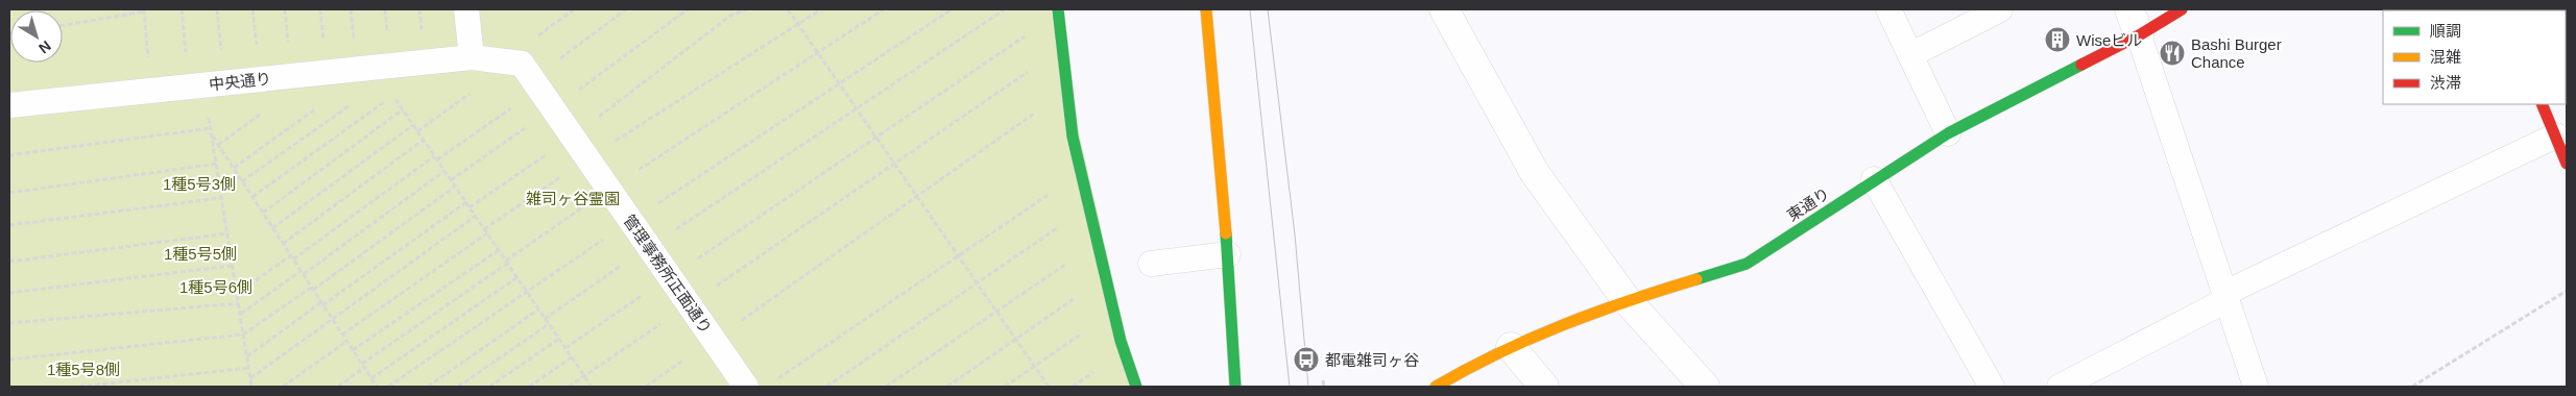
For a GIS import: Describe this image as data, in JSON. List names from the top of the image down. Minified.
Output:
{"streets":{"street":["東通り"],"lane":["中央通り","管理事務所正面通り"]},"crossings":[["中央通り","管理事務所正面通り"]],"parks":["1種5号3側","雑司ヶ谷霊園","1種5号5側","1種5号6側","1種5号8側"],"places":{"building":["Wiseビル"],"restaurant":["Bashi Burger Chance"],"bus stop":["都電雑司ヶ谷"]},"legend":["順調","混雑","渋滞"],"north":"bottom right"}
